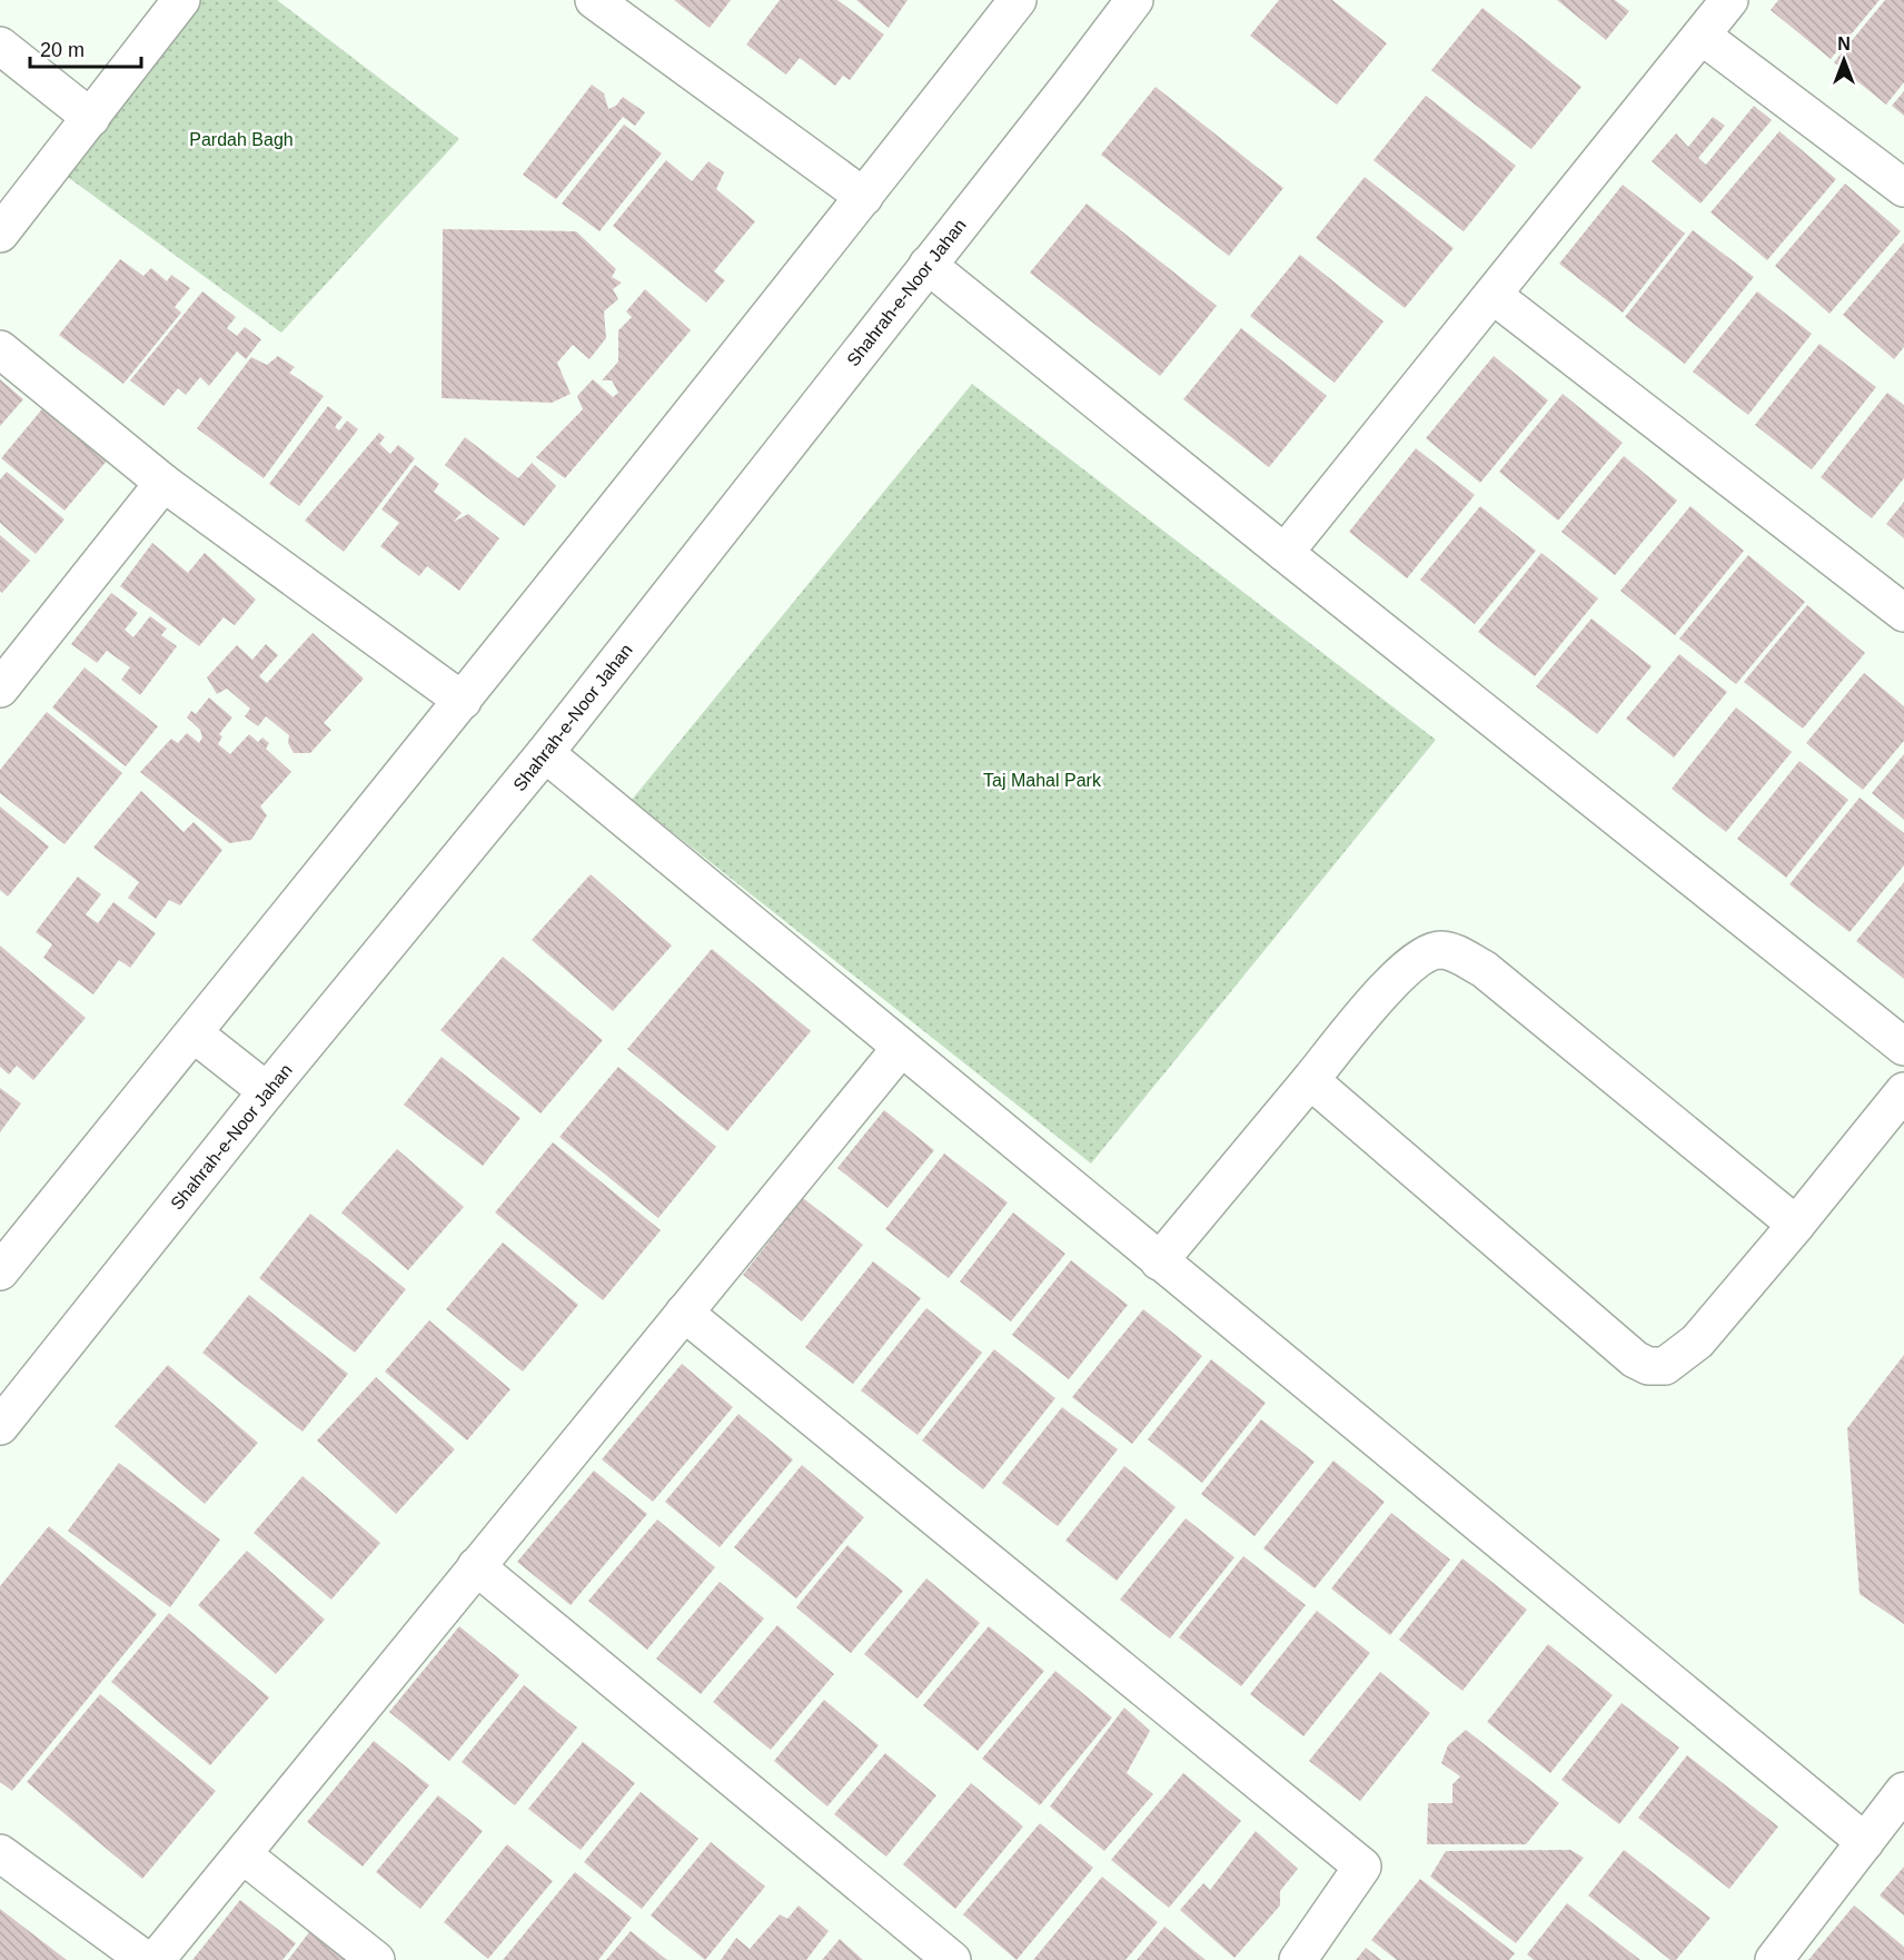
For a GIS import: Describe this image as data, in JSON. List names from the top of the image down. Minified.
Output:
{"streets":{"street":["Shahrah-e-Noor Jahan"]},"parks":["Pardah Bagh","Taj Mahal Park"],"scale_bar":"20 m","north":"top"}
